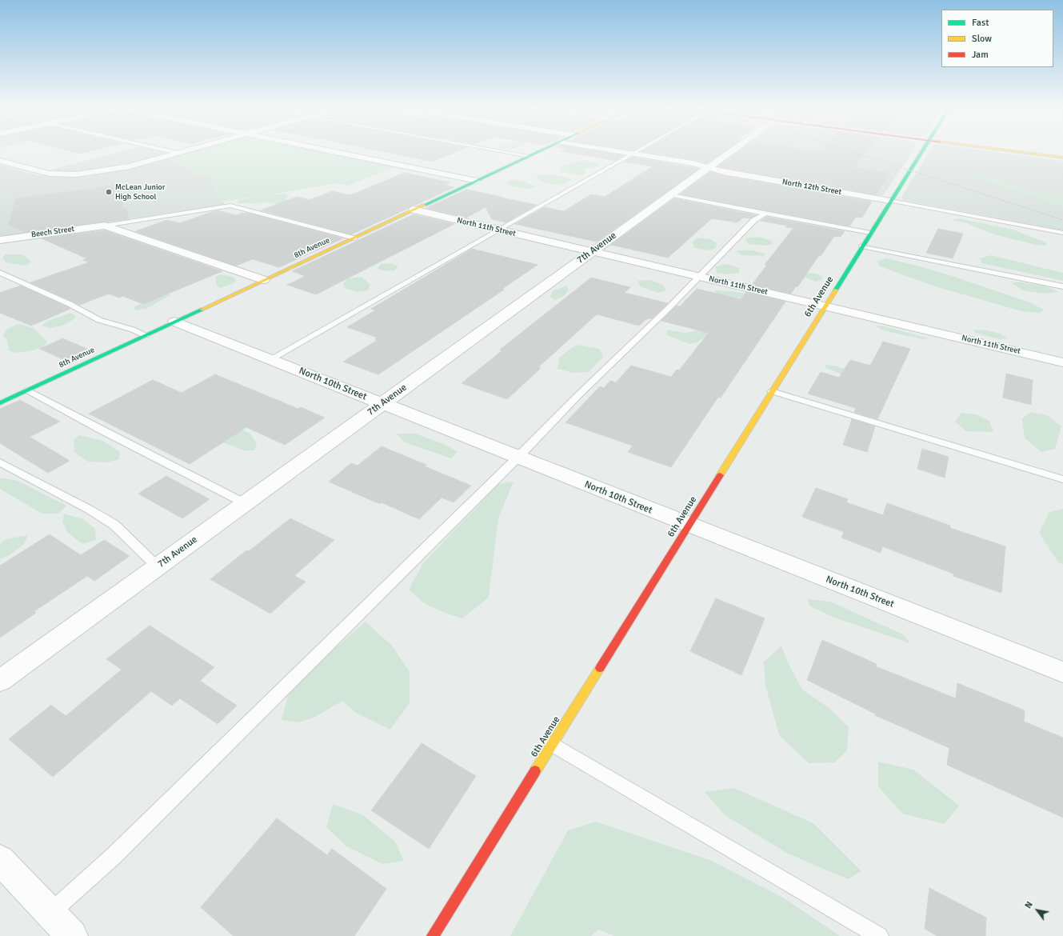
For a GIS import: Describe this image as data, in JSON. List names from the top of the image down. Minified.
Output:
{"streets":{"street":["North 12th Street","North 11th Street","Beech Street","8th Avenue","7th Avenue","6th Avenue","North 10th Street"]},"crossings":[["North 12th Street","7th Avenue"],["North 12th Street","6th Avenue"],["North 11th Street","8th Avenue"],["North 11th Street","7th Avenue"],["North 11th Street","6th Avenue"],["8th Avenue","North 10th Street"],["7th Avenue","North 10th Street"],["6th Avenue","North 10th Street"]],"places":["McLean Junior High School"],"legend":["Fast","Slow","Jam"],"north":"top left"}
